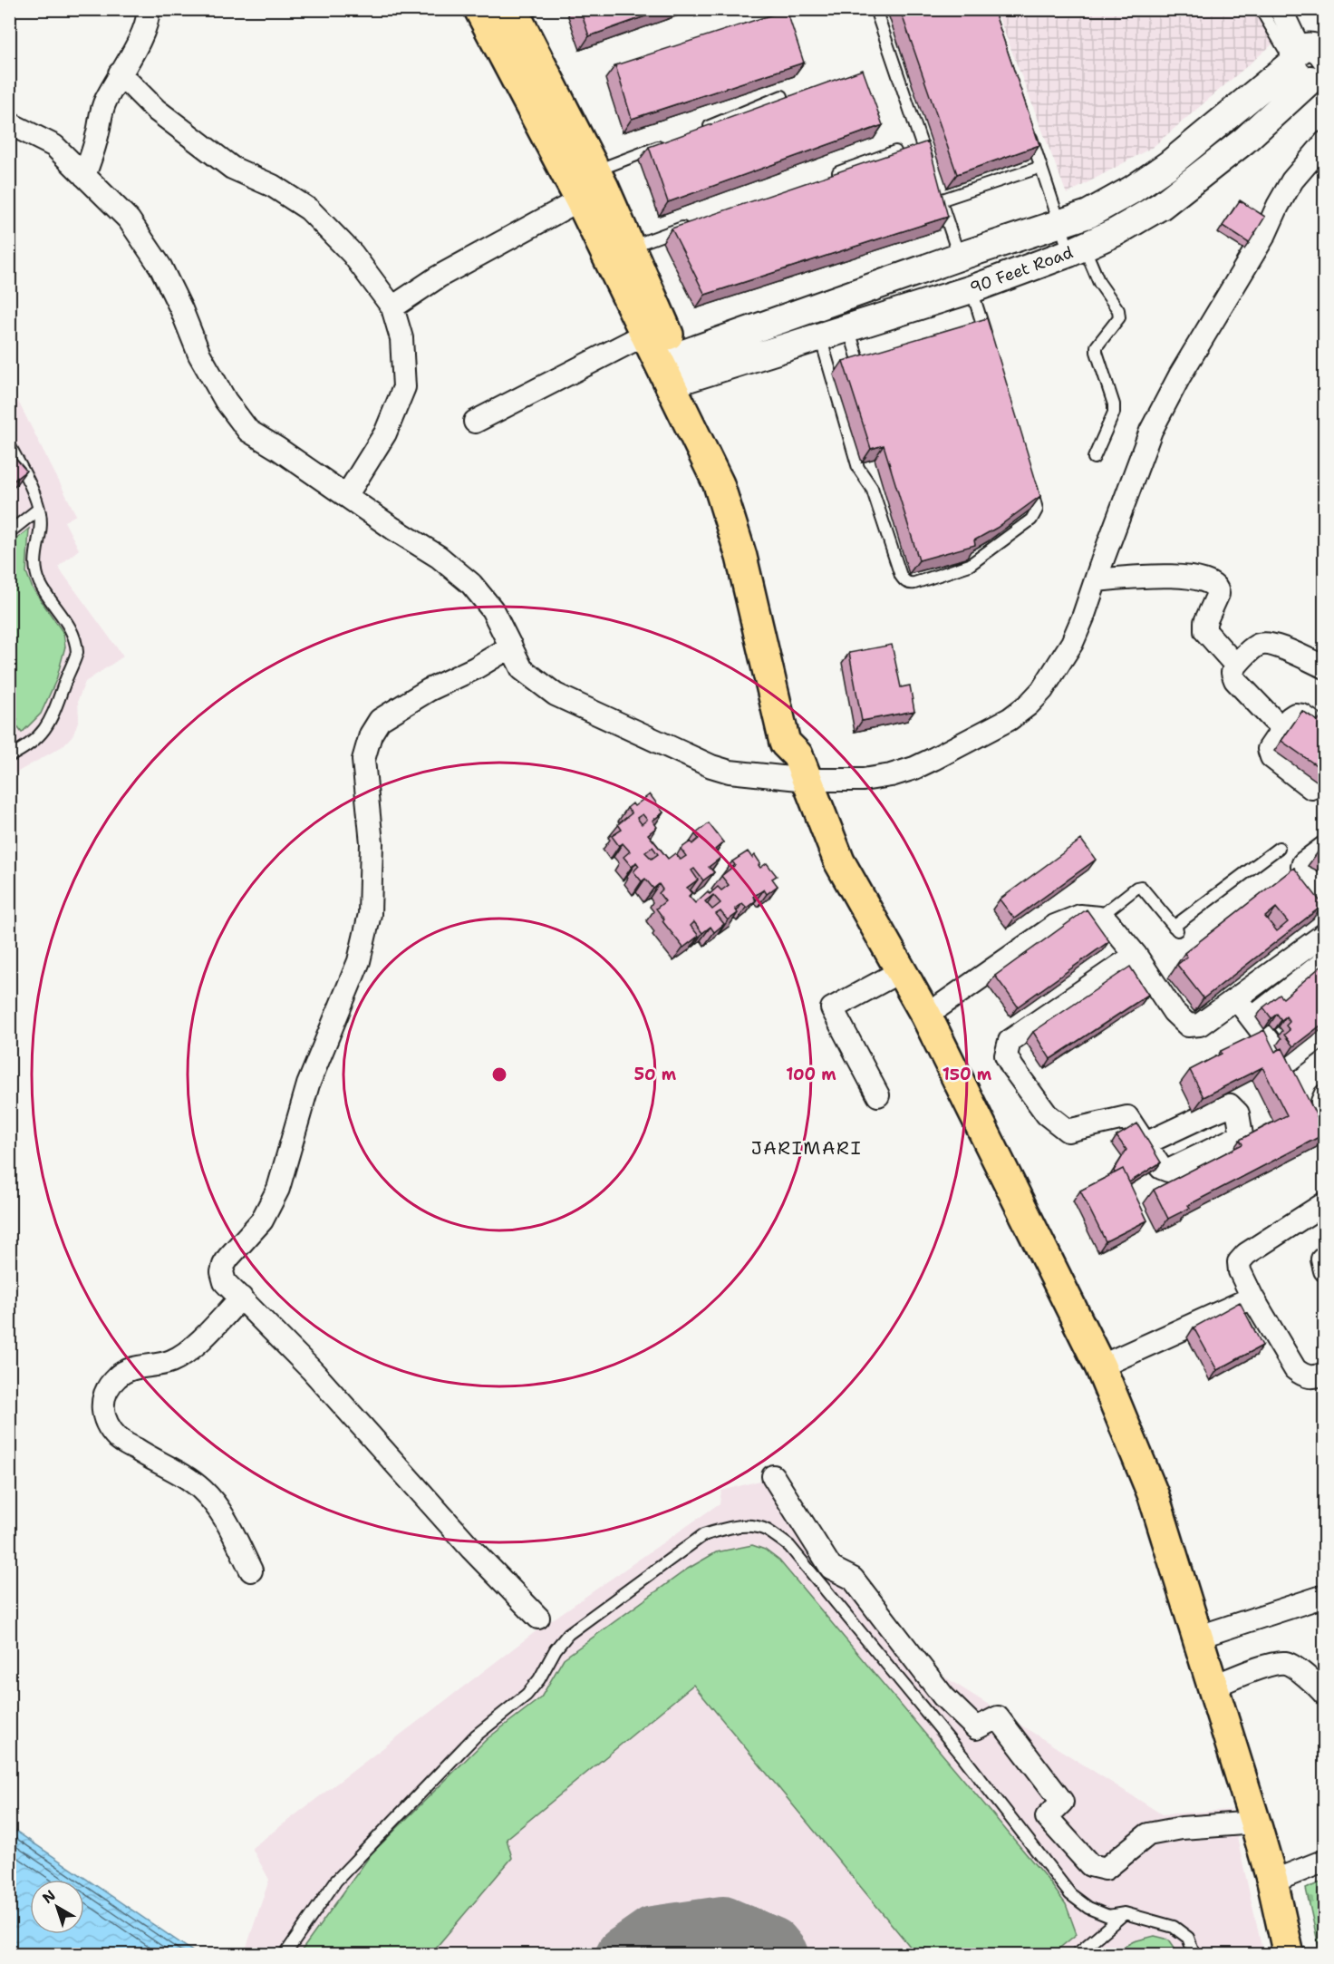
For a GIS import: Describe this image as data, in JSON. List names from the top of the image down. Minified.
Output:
{"streets":{"street":["90 Feet Road"]},"districts":["JARIMARI"],"north":"top left","rings":["50 m","100 m","150 m"]}
